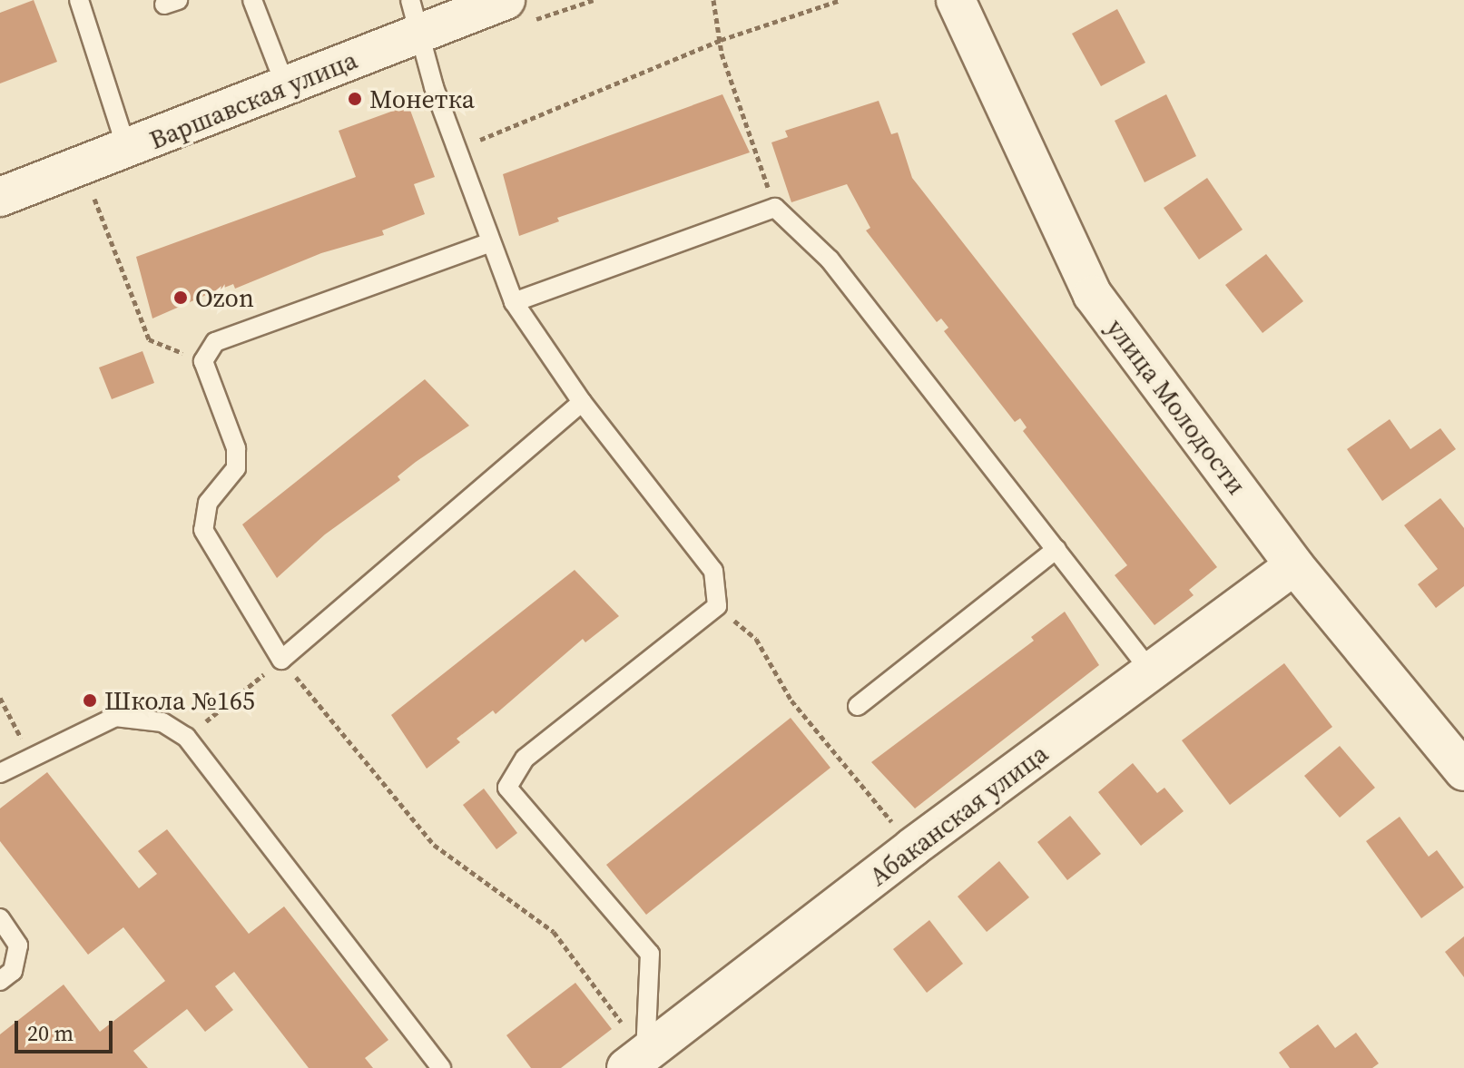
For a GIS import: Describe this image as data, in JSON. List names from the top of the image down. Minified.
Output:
{"streets":{"street":["Варшавская улица","улица Молодости","Абаканская улица"]},"crossings":[["улица Молодости","Абаканская улица"]],"places":["Монетка","Ozon","Школа №165"],"scale_bar":"20 m"}
